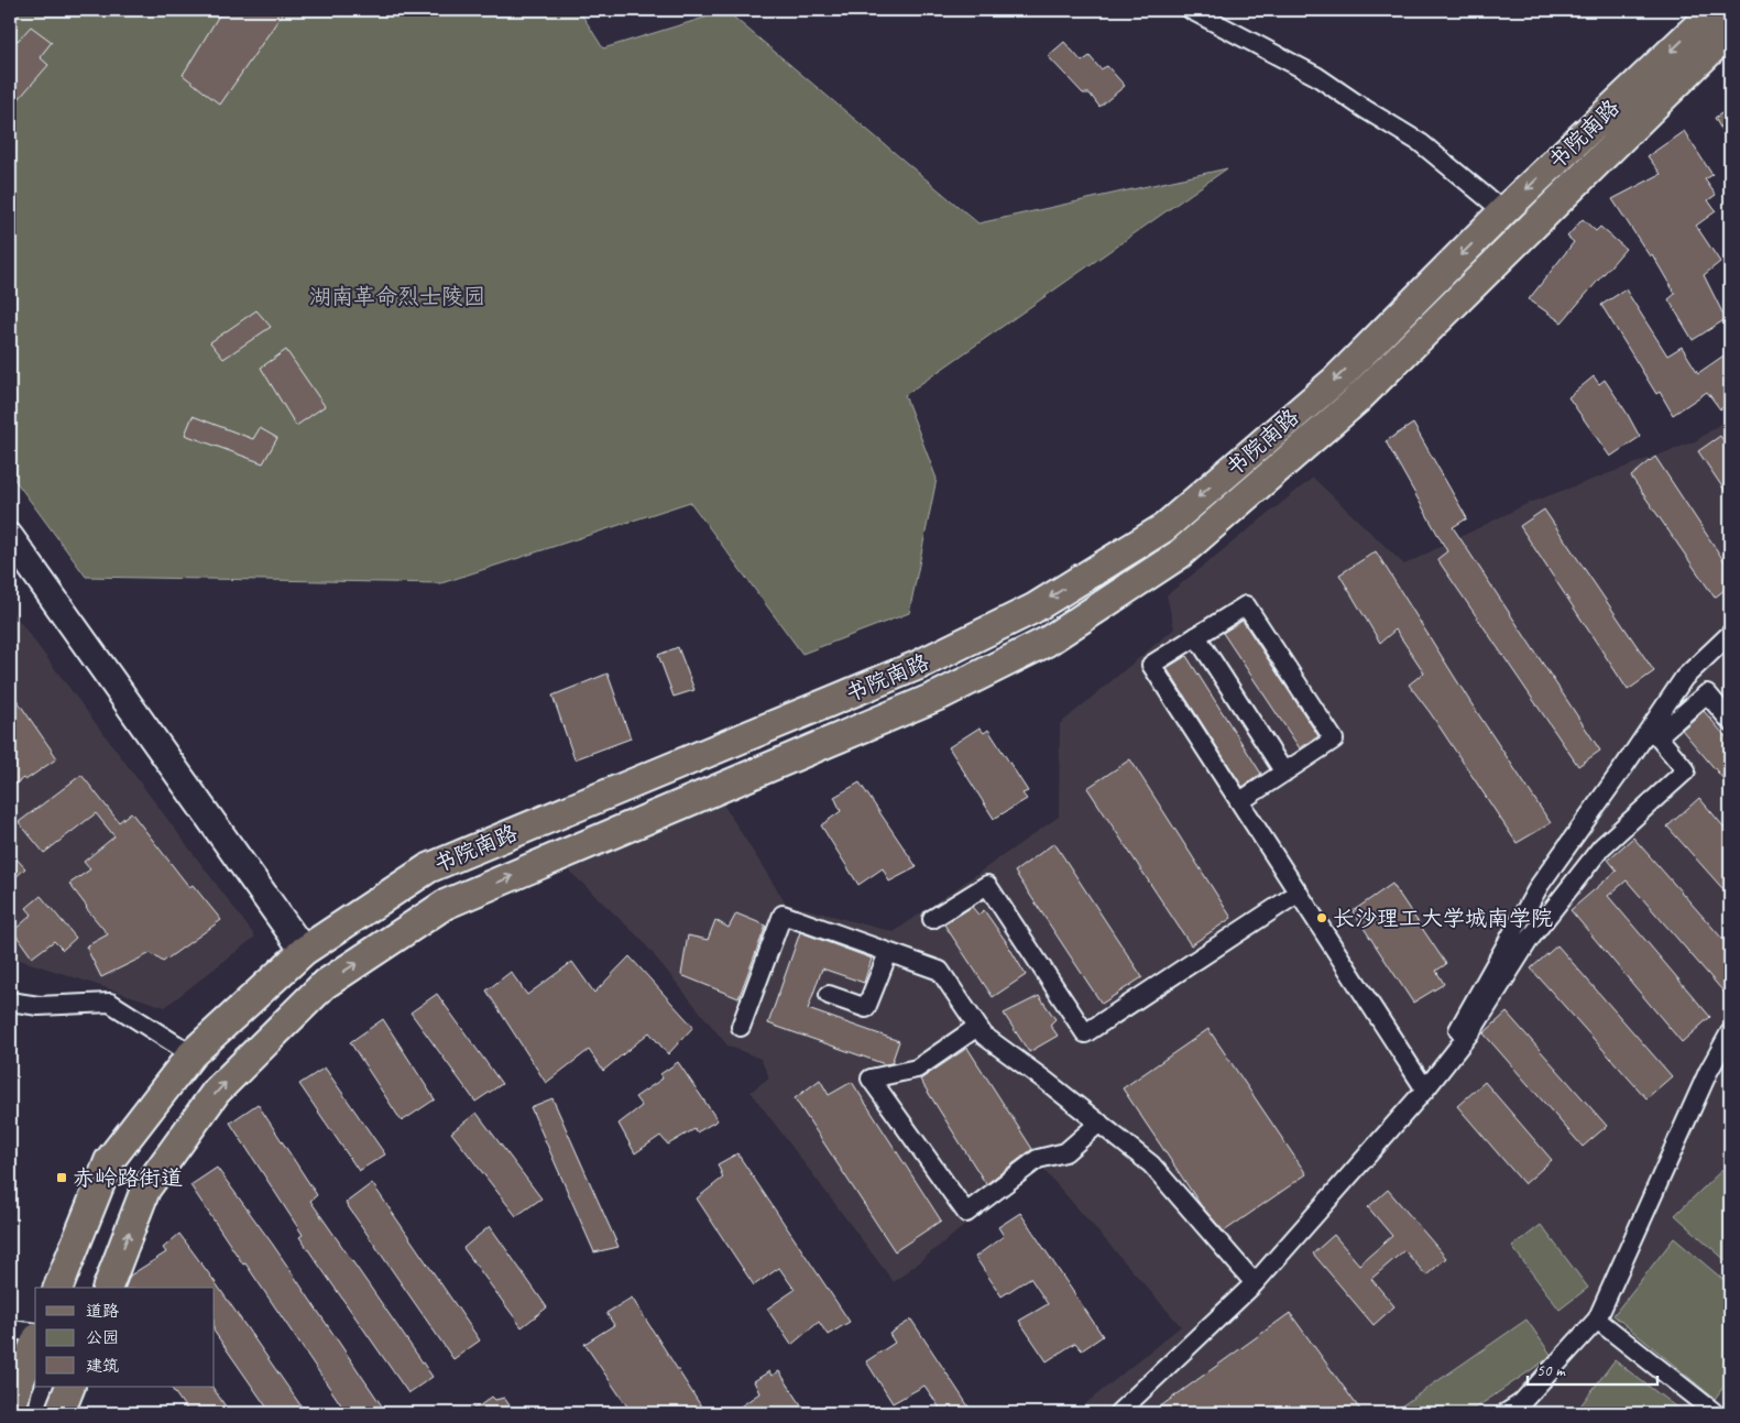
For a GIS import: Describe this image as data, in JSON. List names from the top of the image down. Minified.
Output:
{"streets":{"main road":["书院南路"]},"parks":["湖南革命烈士陵园"],"places":{"other":["长沙理工大学城南学院"],"transit":["赤岭路街道"]},"legend":["道路","公园","建筑"],"scale_bar":"50 m"}
